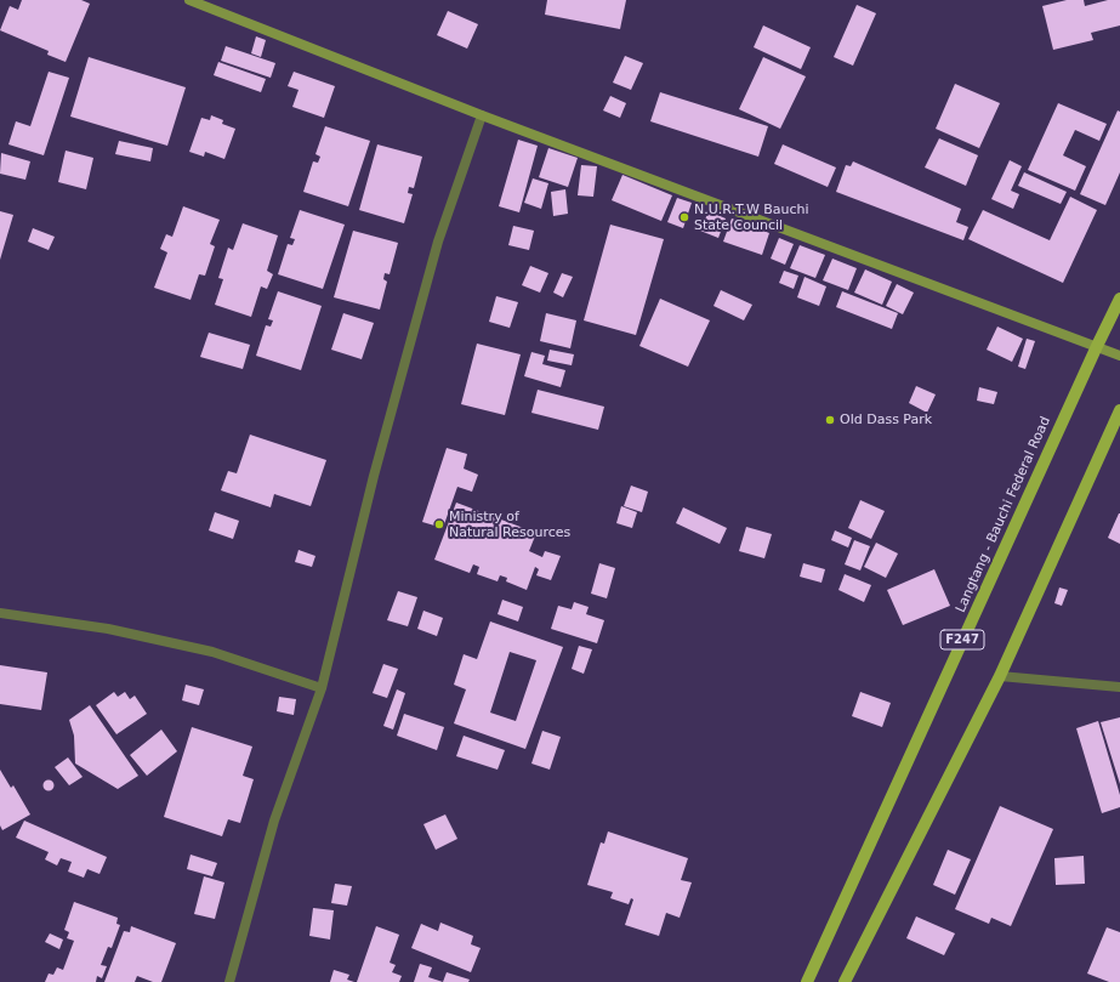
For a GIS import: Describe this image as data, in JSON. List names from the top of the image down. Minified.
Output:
{"streets":{"main road":["Langtang - Bauchi Federal Road","F247"]},"places":["N.U.R.T.W Bauchi State Council","Old Dass Park","Ministry of Natural Resources"]}
